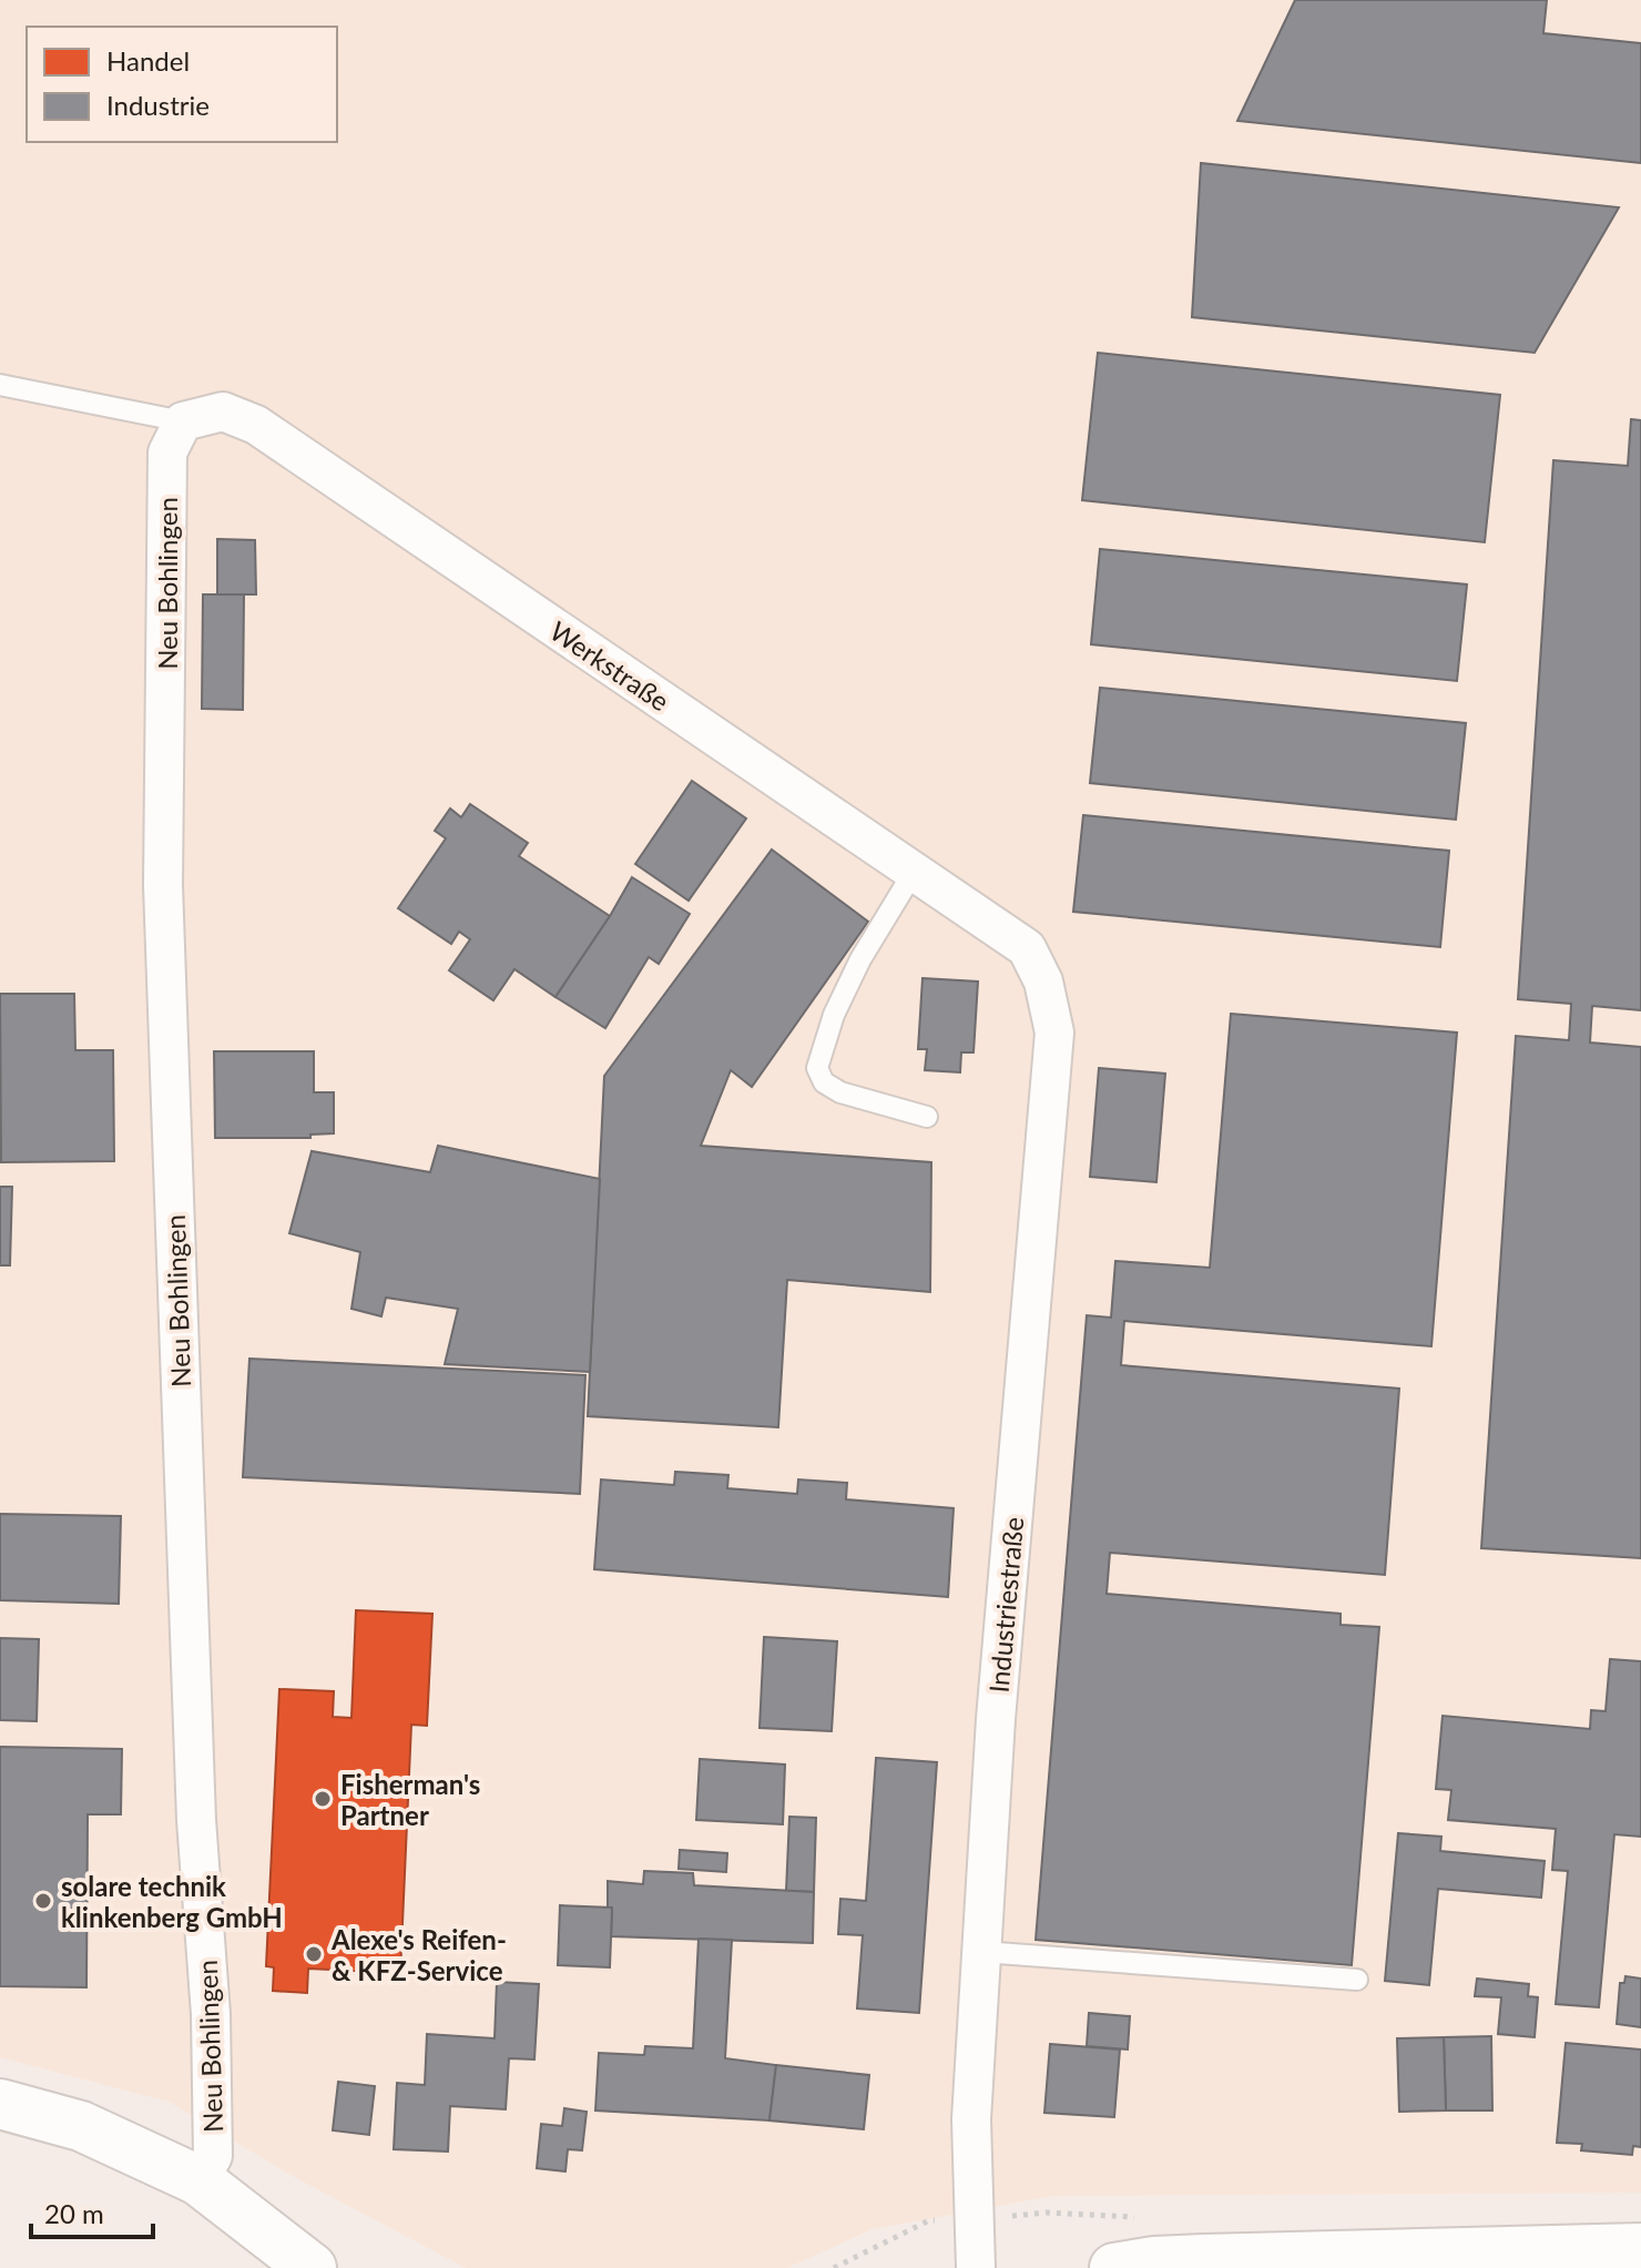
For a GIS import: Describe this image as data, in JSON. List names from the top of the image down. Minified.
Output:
{"streets":{"street":["Neu Bohlingen","Werkstraße","Industriestraße"]},"crossings":[["Neu Bohlingen","Werkstraße"],["Werkstraße","Industriestraße"]],"places":["Fisherman's Partner","solare technik klinkenberg GmbH","Alexe's Reifen- & KFZ-Service"],"legend":["Handel","Industrie"],"scale_bar":"20 m"}
